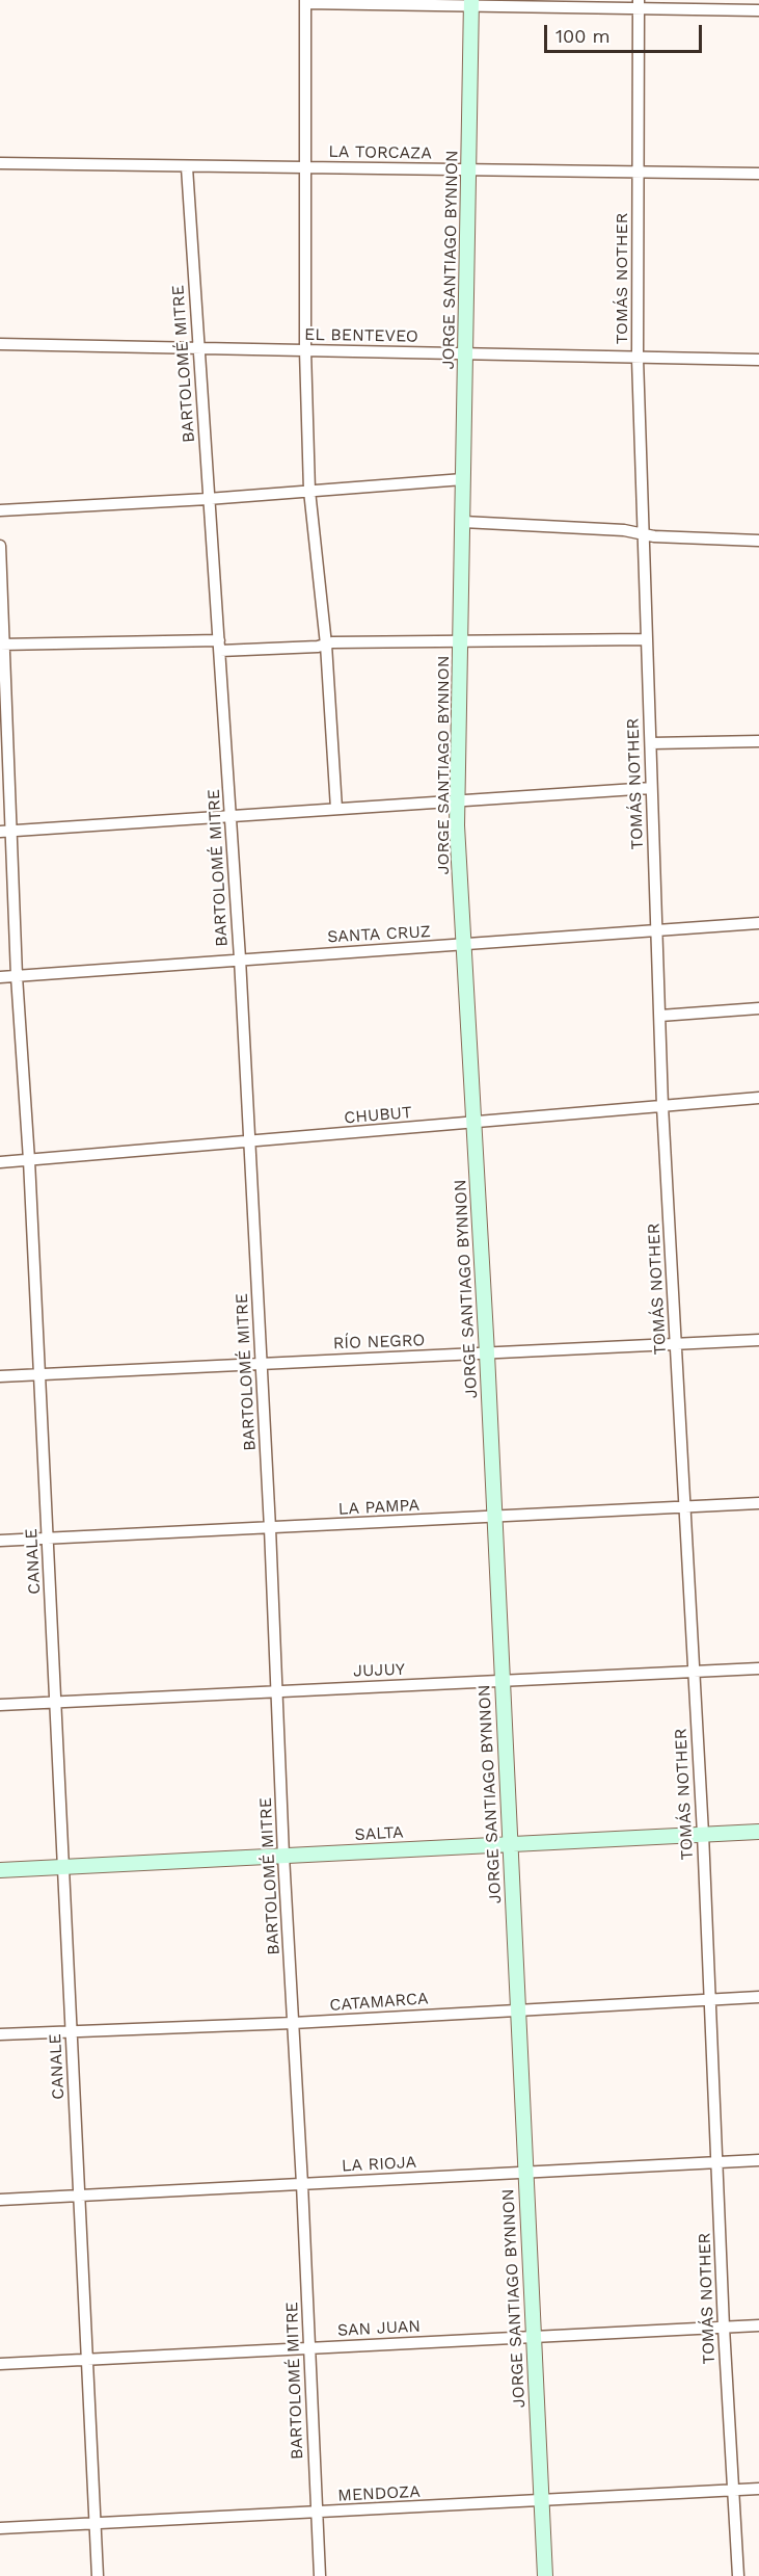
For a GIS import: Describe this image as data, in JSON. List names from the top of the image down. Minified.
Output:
{"streets":{"street":["LA TORCAZA","JORGE SANTIAGO BYNNON","TOMÁS NOTHER","EL BENTEVEO","BARTOLOMÉ MITRE","SANTA CRUZ","CHUBUT","RÍO NEGRO","LA PAMPA","CANALE","JUJUY","SALTA","CATAMARCA","LA RIOJA","SAN JUAN","MENDOZA"]},"crossings":[["LA TORCAZA","JORGE SANTIAGO BYNNON"],["LA TORCAZA","TOMÁS NOTHER"],["LA TORCAZA","BARTOLOMÉ MITRE"],["JORGE SANTIAGO BYNNON","EL BENTEVEO"],["JORGE SANTIAGO BYNNON","SANTA CRUZ"],["JORGE SANTIAGO BYNNON","CHUBUT"],["JORGE SANTIAGO BYNNON","RÍO NEGRO"],["JORGE SANTIAGO BYNNON","LA PAMPA"],["JORGE SANTIAGO BYNNON","JUJUY"],["JORGE SANTIAGO BYNNON","SALTA"],["JORGE SANTIAGO BYNNON","CATAMARCA"],["JORGE SANTIAGO BYNNON","LA RIOJA"],["JORGE SANTIAGO BYNNON","SAN JUAN"],["JORGE SANTIAGO BYNNON","MENDOZA"],["TOMÁS NOTHER","EL BENTEVEO"],["TOMÁS NOTHER","SANTA CRUZ"],["TOMÁS NOTHER","CHUBUT"],["TOMÁS NOTHER","RÍO NEGRO"],["TOMÁS NOTHER","LA PAMPA"],["TOMÁS NOTHER","JUJUY"],["TOMÁS NOTHER","SALTA"],["TOMÁS NOTHER","CATAMARCA"],["TOMÁS NOTHER","LA RIOJA"],["TOMÁS NOTHER","SAN JUAN"],["TOMÁS NOTHER","MENDOZA"],["EL BENTEVEO","BARTOLOMÉ MITRE"],["BARTOLOMÉ MITRE","SANTA CRUZ"],["BARTOLOMÉ MITRE","CHUBUT"],["BARTOLOMÉ MITRE","RÍO NEGRO"],["BARTOLOMÉ MITRE","LA PAMPA"],["BARTOLOMÉ MITRE","JUJUY"],["BARTOLOMÉ MITRE","SALTA"],["BARTOLOMÉ MITRE","CATAMARCA"],["BARTOLOMÉ MITRE","LA RIOJA"],["BARTOLOMÉ MITRE","SAN JUAN"],["BARTOLOMÉ MITRE","MENDOZA"],["SANTA CRUZ","CANALE"],["CHUBUT","CANALE"],["RÍO NEGRO","CANALE"],["LA PAMPA","CANALE"],["CANALE","JUJUY"],["CANALE","SALTA"],["CANALE","CATAMARCA"],["CANALE","LA RIOJA"],["CANALE","SAN JUAN"],["CANALE","MENDOZA"]],"scale_bar":"100 m"}
